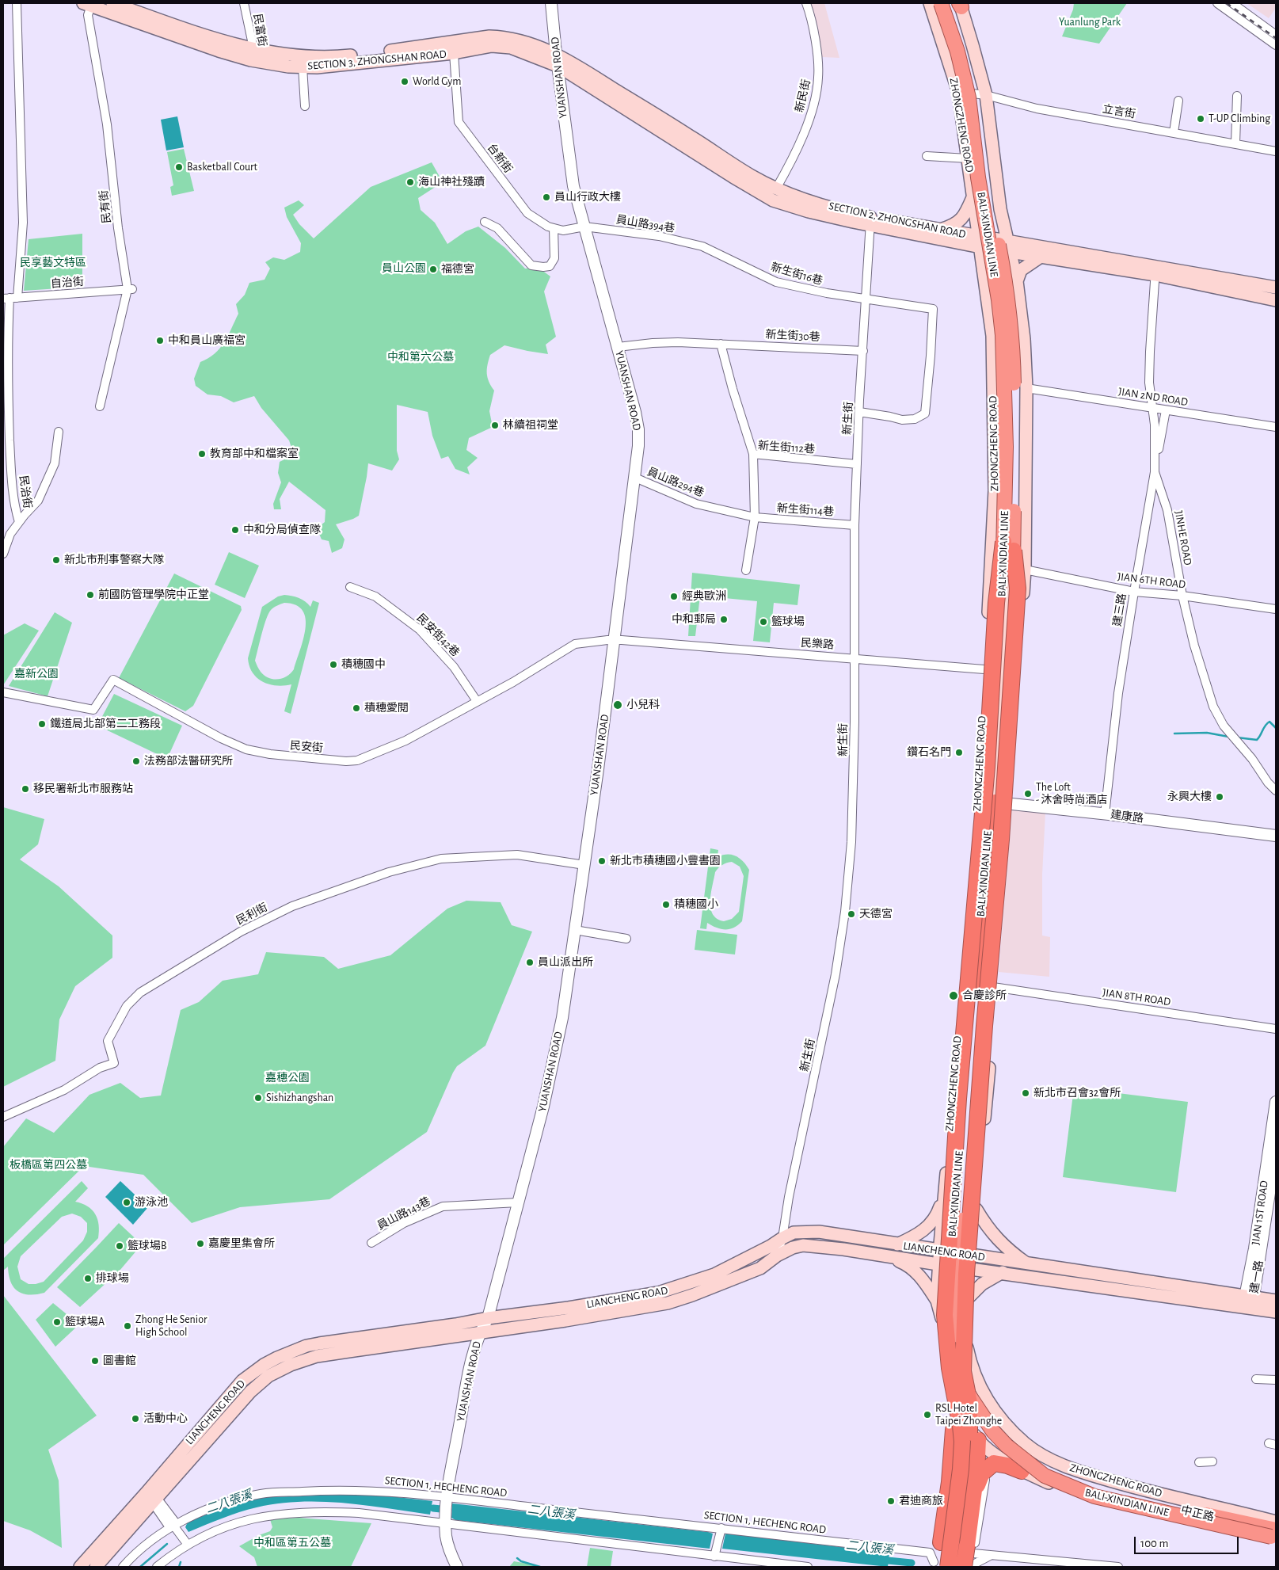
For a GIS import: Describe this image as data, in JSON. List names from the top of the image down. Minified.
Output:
{"streets":{"highway":["BALI-XINDIAN LINE"],"main road":["SECTION 3, ZHONGSHAN ROAD","ZHONGZHENG ROAD","SECTION 2, ZHONGSHAN ROAD","LIANCHENG ROAD","中正路"],"street":["民富街","YUANSHAN ROAD","新民街","立言街","台新街","民有街","員山路394巷","新生街16巷","自治街","新生街30巷","JIAN 2ND ROAD","新生街","新生街112巷","員山路294巷","民治街","新生街114巷","JINHE ROAD","JIAN 6TH ROAD","建三路","民安街42巷","民樂路","民安街","建康路","民利街","JIAN 8TH ROAD","JIAN 1ST ROAD","員山路143巷","建一路","SECTION 1, HECHENG ROAD"]},"crossings":[["民富街","SECTION 3, ZHONGSHAN ROAD"],["SECTION 3, ZHONGSHAN ROAD","YUANSHAN ROAD"],["SECTION 3, ZHONGSHAN ROAD","台新街"],["SECTION 3, ZHONGSHAN ROAD","民有街"],["SECTION 3, ZHONGSHAN ROAD","SECTION 2, ZHONGSHAN ROAD"],["YUANSHAN ROAD","台新街"],["YUANSHAN ROAD","SECTION 2, ZHONGSHAN ROAD"],["YUANSHAN ROAD","員山路394巷"],["YUANSHAN ROAD","新生街30巷"],["YUANSHAN ROAD","員山路294巷"],["YUANSHAN ROAD","民樂路"],["YUANSHAN ROAD","民安街"],["YUANSHAN ROAD","民利街"],["YUANSHAN ROAD","員山路143巷"],["YUANSHAN ROAD","LIANCHENG ROAD"],["YUANSHAN ROAD","SECTION 1, HECHENG ROAD"],["新民街","SECTION 2, ZHONGSHAN ROAD"],["立言街","ZHONGZHENG ROAD"],["ZHONGZHENG ROAD","SECTION 2, ZHONGSHAN ROAD"],["ZHONGZHENG ROAD","BALI-XINDIAN LINE"],["ZHONGZHENG ROAD","民樂路"],["ZHONGZHENG ROAD","建康路"],["ZHONGZHENG ROAD","JIAN 8TH ROAD"],["ZHONGZHENG ROAD","LIANCHENG ROAD"],["ZHONGZHENG ROAD","中正路"],["台新街","員山路394巷"],["民有街","自治街"],["SECTION 2, ZHONGSHAN ROAD","新生街"],["SECTION 2, ZHONGSHAN ROAD","JINHE ROAD"],["員山路394巷","新生街16巷"],["BALI-XINDIAN LINE","中正路"],["新生街16巷","新生街"],["自治街","民治街"],["新生街30巷","新生街"],["JIAN 2ND ROAD","JINHE ROAD"],["JIAN 2ND ROAD","建三路"],["新生街","新生街112巷"],["新生街","新生街114巷"],["新生街","民樂路"],["新生街","LIANCHENG ROAD"],["新生街112巷","員山路294巷"],["新生街112巷","新生街114巷"],["員山路294巷","新生街114巷"],["JINHE ROAD","JIAN 6TH ROAD"],["JINHE ROAD","建三路"],["JIAN 6TH ROAD","建三路"],["建三路","建康路"],["民安街42巷","民安街"],["民樂路","民安街"],["JIAN 1ST ROAD","LIANCHENG ROAD"],["JIAN 1ST ROAD","建一路"],["LIANCHENG ROAD","建一路"]],"water":["二八張溪"],"parks":["Yuanlung Park","民享藝文特區","員山公園","中和第六公墓","嘉新公園","嘉穗公園","板橋區第四公墓","中和區第五公墓"],"places":["World Gym","T-UP Climbing","Basketball Court","海山神社殘蹟","員山行政大樓","福德宮","中和員山廣福宮","林續祖祠堂","教育部中和檔案室","中和分局偵查隊","新北市刑事警察大隊","前國防管理學院中正堂","經典歐洲","中和郵局","籃球場","積穗國中","小兒科","積穗愛閱","鐵道局北部第二工務段","鑽石名門","法務部法醫研究所","移民署新北市服務站","The Loft - 沐舍時尚酒店","永興大樓","新北市積穗國小豐書園","積穗國小","天德宮","員山派出所","合慶診所","新北市召會32會所","Sishizhangshan","游泳池","嘉慶里集會所","籃球場B","排球場","籃球場A","Zhong He Senior High School","圖書館","RSL Hotel Taipei Zhonghe","活動中心","君迪商旅"],"scale_bar":"100 m"}
